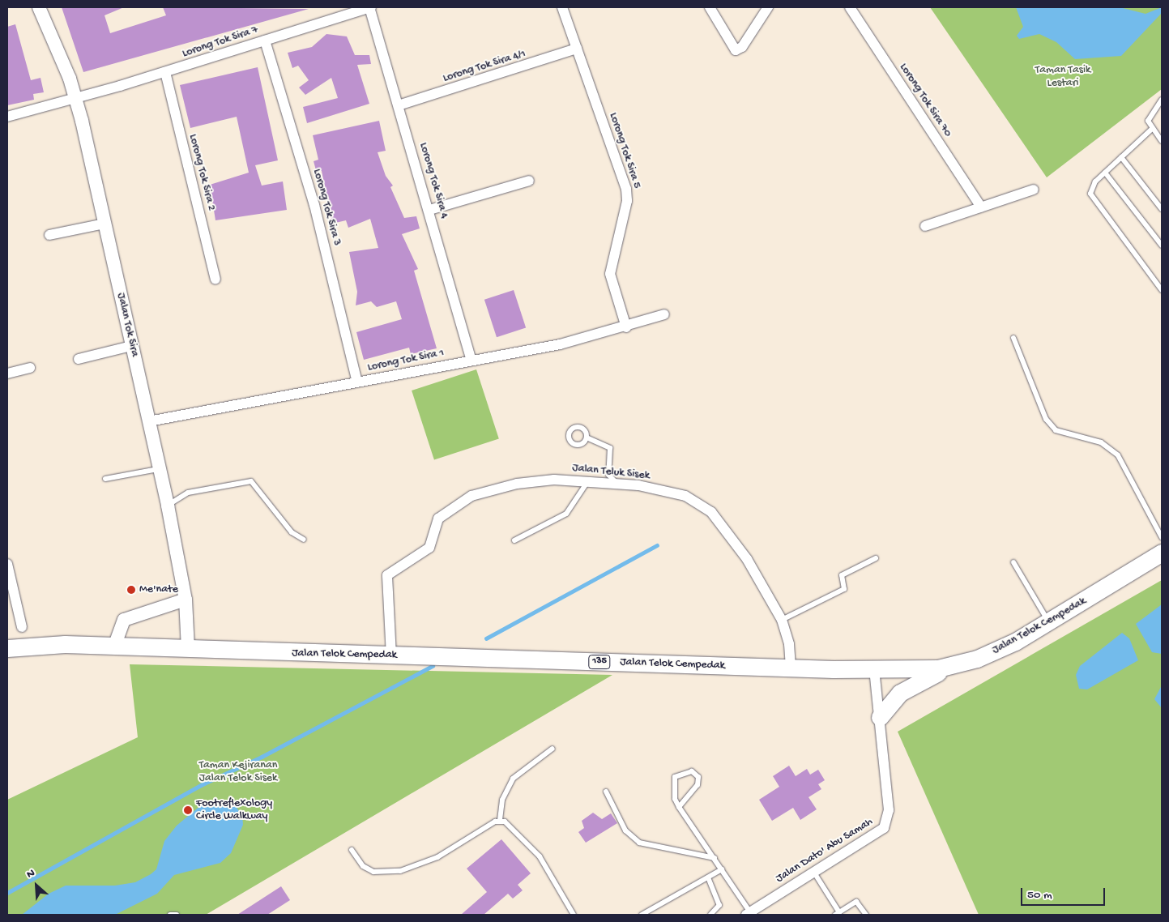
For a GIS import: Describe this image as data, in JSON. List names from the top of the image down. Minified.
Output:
{"streets":{"main road":["Jalan Telok Cempedak","135"],"street":["Lorong Tok Sira 7","Lorong Tok Sira 4/1","Lorong Tok Sira 70","Lorong Tok Sira 5","Lorong Tok Sira 2","Lorong Tok Sira 4","Lorong Tok Sira 3","Jalan Tok Sira","Lorong Tok Sira 1","Jalan Teluk Sisek","Jalan Dato' Abu Samah"]},"crossings":[["Lorong Tok Sira 7","Lorong Tok Sira 2"],["Lorong Tok Sira 7","Lorong Tok Sira 4"],["Lorong Tok Sira 7","Lorong Tok Sira 3"],["Lorong Tok Sira 7","Jalan Tok Sira"],["Lorong Tok Sira 4/1","Lorong Tok Sira 5"],["Lorong Tok Sira 4/1","Lorong Tok Sira 4"],["Lorong Tok Sira 5","Lorong Tok Sira 1"],["Lorong Tok Sira 4","Lorong Tok Sira 1"],["Lorong Tok Sira 3","Lorong Tok Sira 1"],["Jalan Tok Sira","Lorong Tok Sira 1"],["Jalan Tok Sira","Jalan Telok Cempedak"],["Jalan Teluk Sisek","Jalan Telok Cempedak"],["Jalan Telok Cempedak","Jalan Dato' Abu Samah"]],"parks":["Taman Tasik Lestari","Taman Kejiranan Jalan Telok Sisek"],"places":["Me'nate","Footreflexology Circle Walkway"],"scale_bar":"50 m","north":"top left"}
